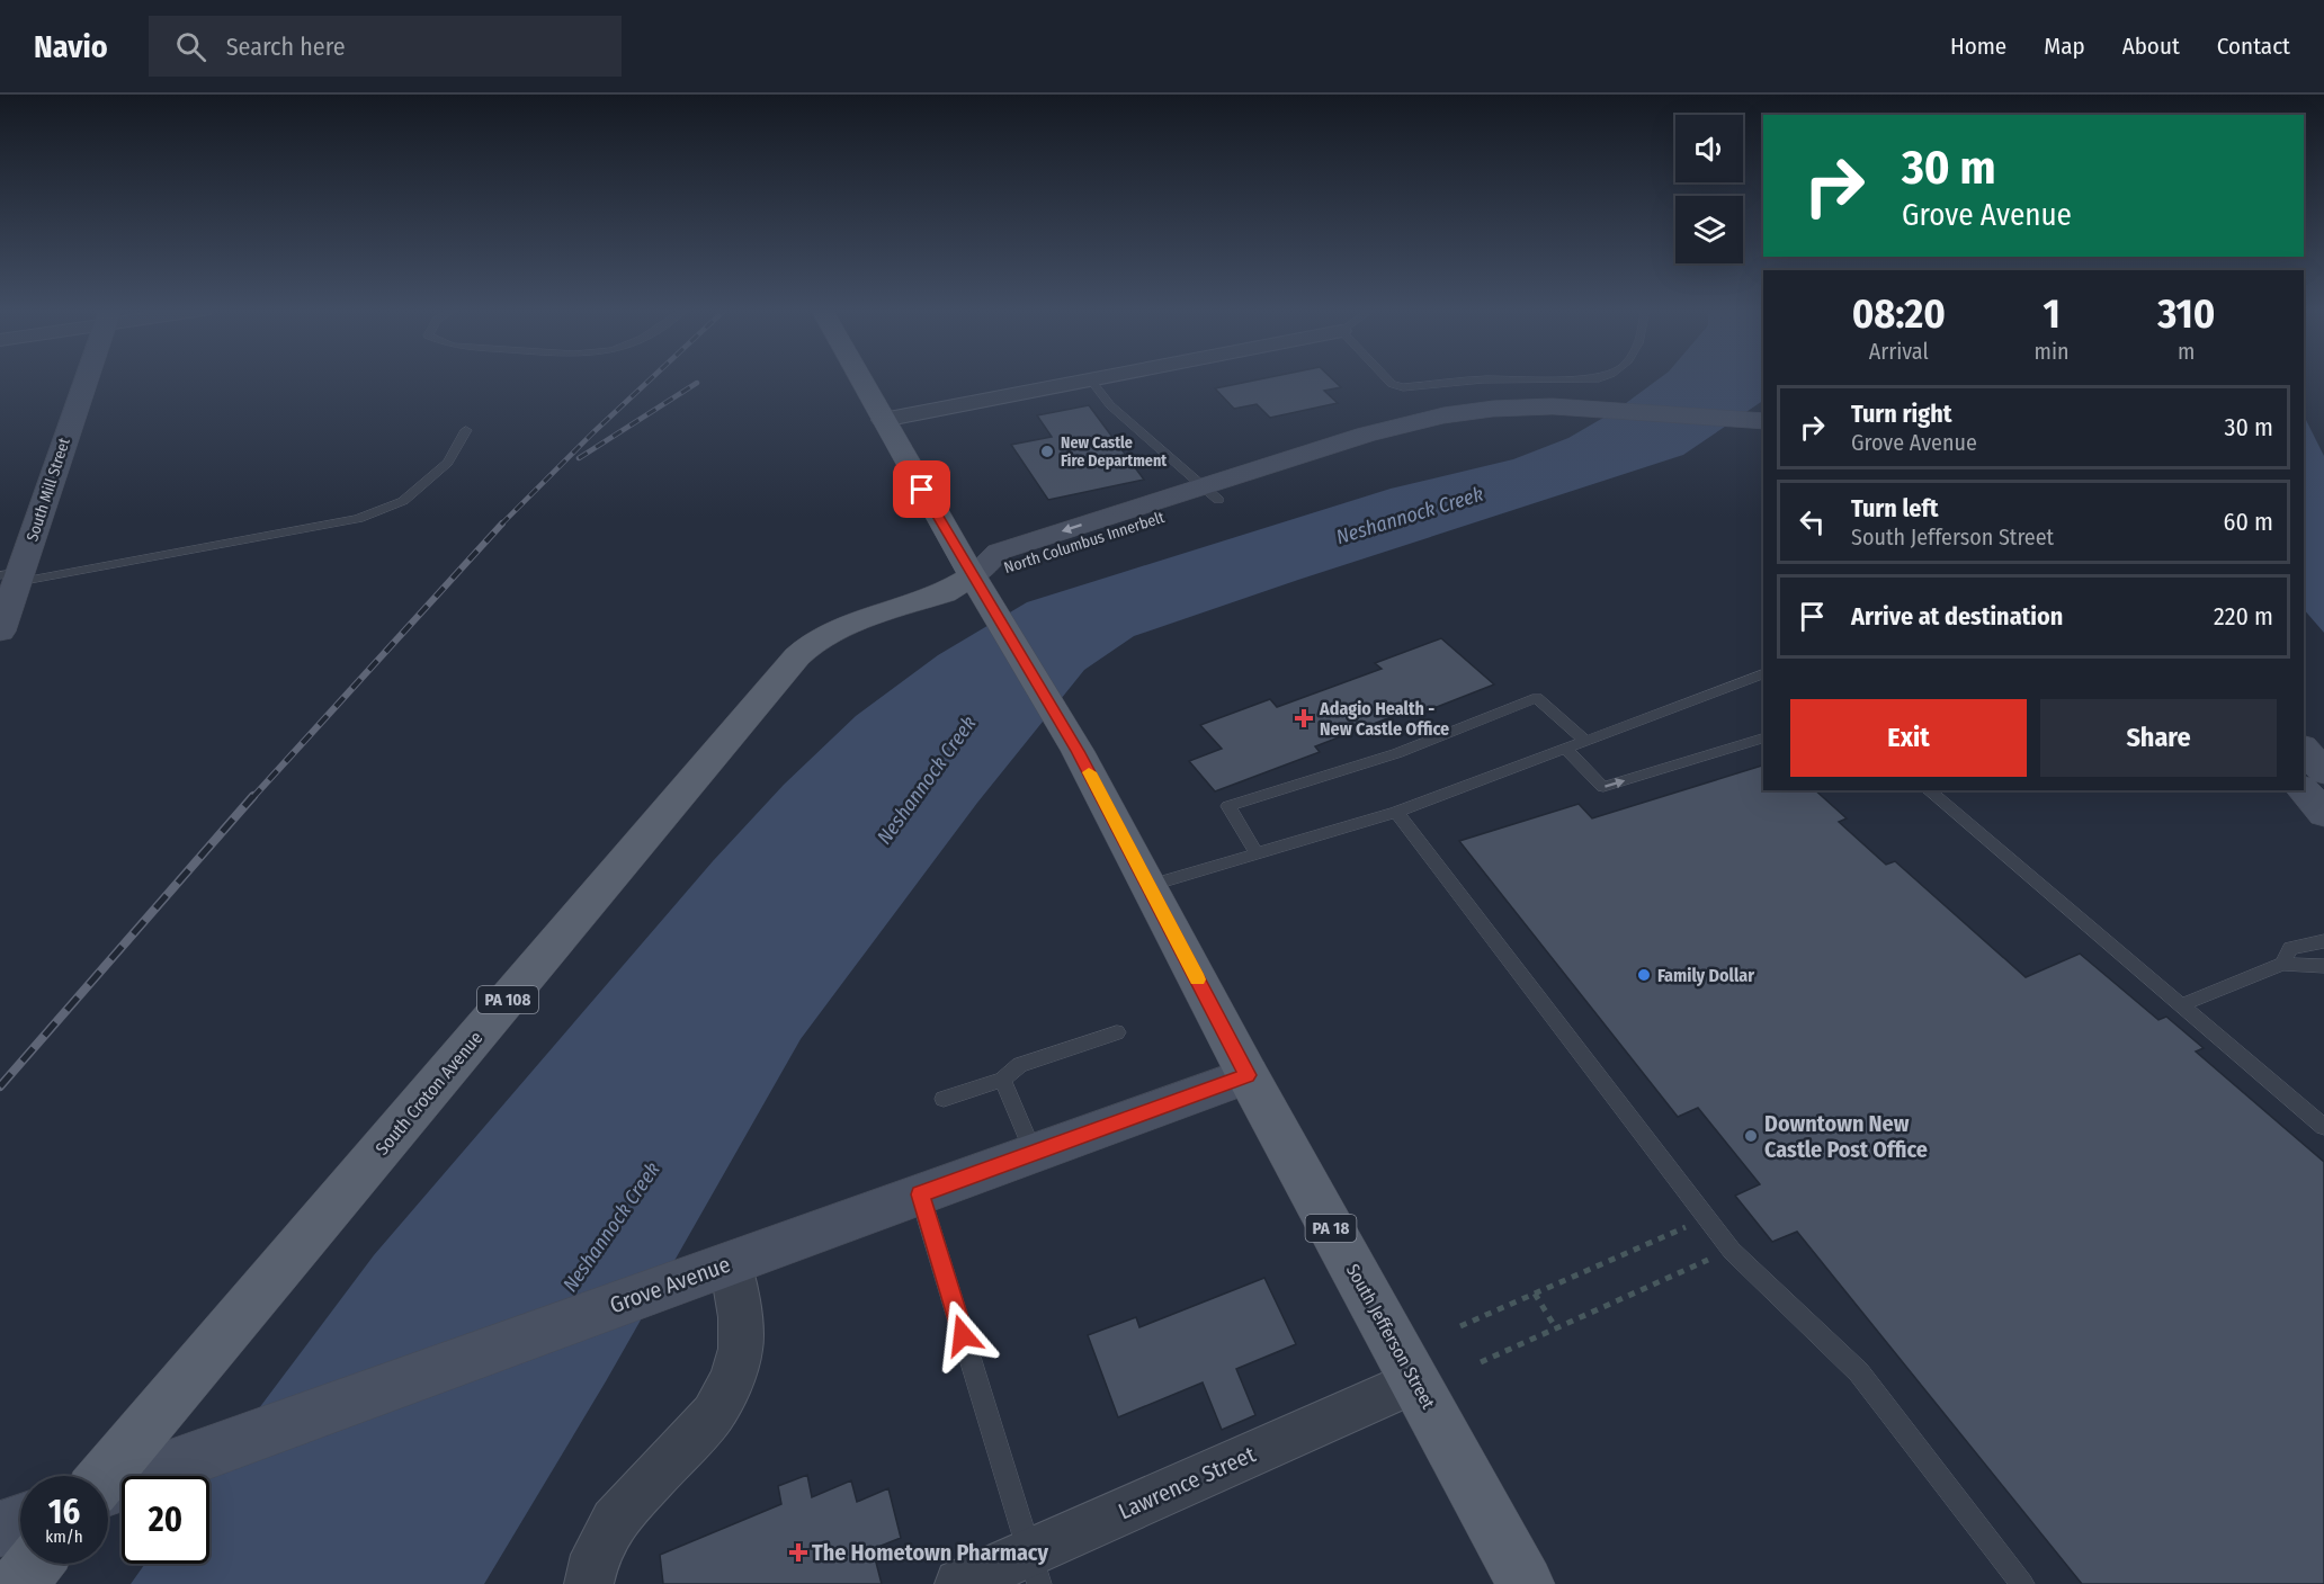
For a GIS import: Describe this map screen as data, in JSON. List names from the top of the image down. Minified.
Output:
{"streets":{"main road":["South Mill Street","North Columbus Innerbelt","PA 108","South Croton Avenue","PA 18","Grove Avenue","South Jefferson Street"],"street":["Lawrence Street"]},"crossings":[["North Columbus Innerbelt","South Croton Avenue"],["North Columbus Innerbelt","South Jefferson Street"],["South Croton Avenue","South Jefferson Street"],["Grove Avenue","South Jefferson Street"],["South Jefferson Street","Lawrence Street"]],"water":["Neshannock Creek"],"places":{"other":["New Castle Fire Department","Family Dollar","Downtown New Castle Post Office"],"health":["Adagio Health - New Castle Office","The Hometown Pharmacy"]},"page":{"header":"Navio","search":"Search here","nav":["Home","Map","About","Contact"],"turn":["30 m","Grove Avenue"],"eta":["08:20","Arrival","1","min","310","m"],"list":[{"name":"Turn right","note":"Grove Avenue","value":"30 m"},{"name":"Turn left","note":"South Jefferson Street","value":"60 m"},{"name":"Arrive at destination","value":"220 m"}],"buttons":["Exit","Share"],"speed":"16 km/h","limit":"20"}}
